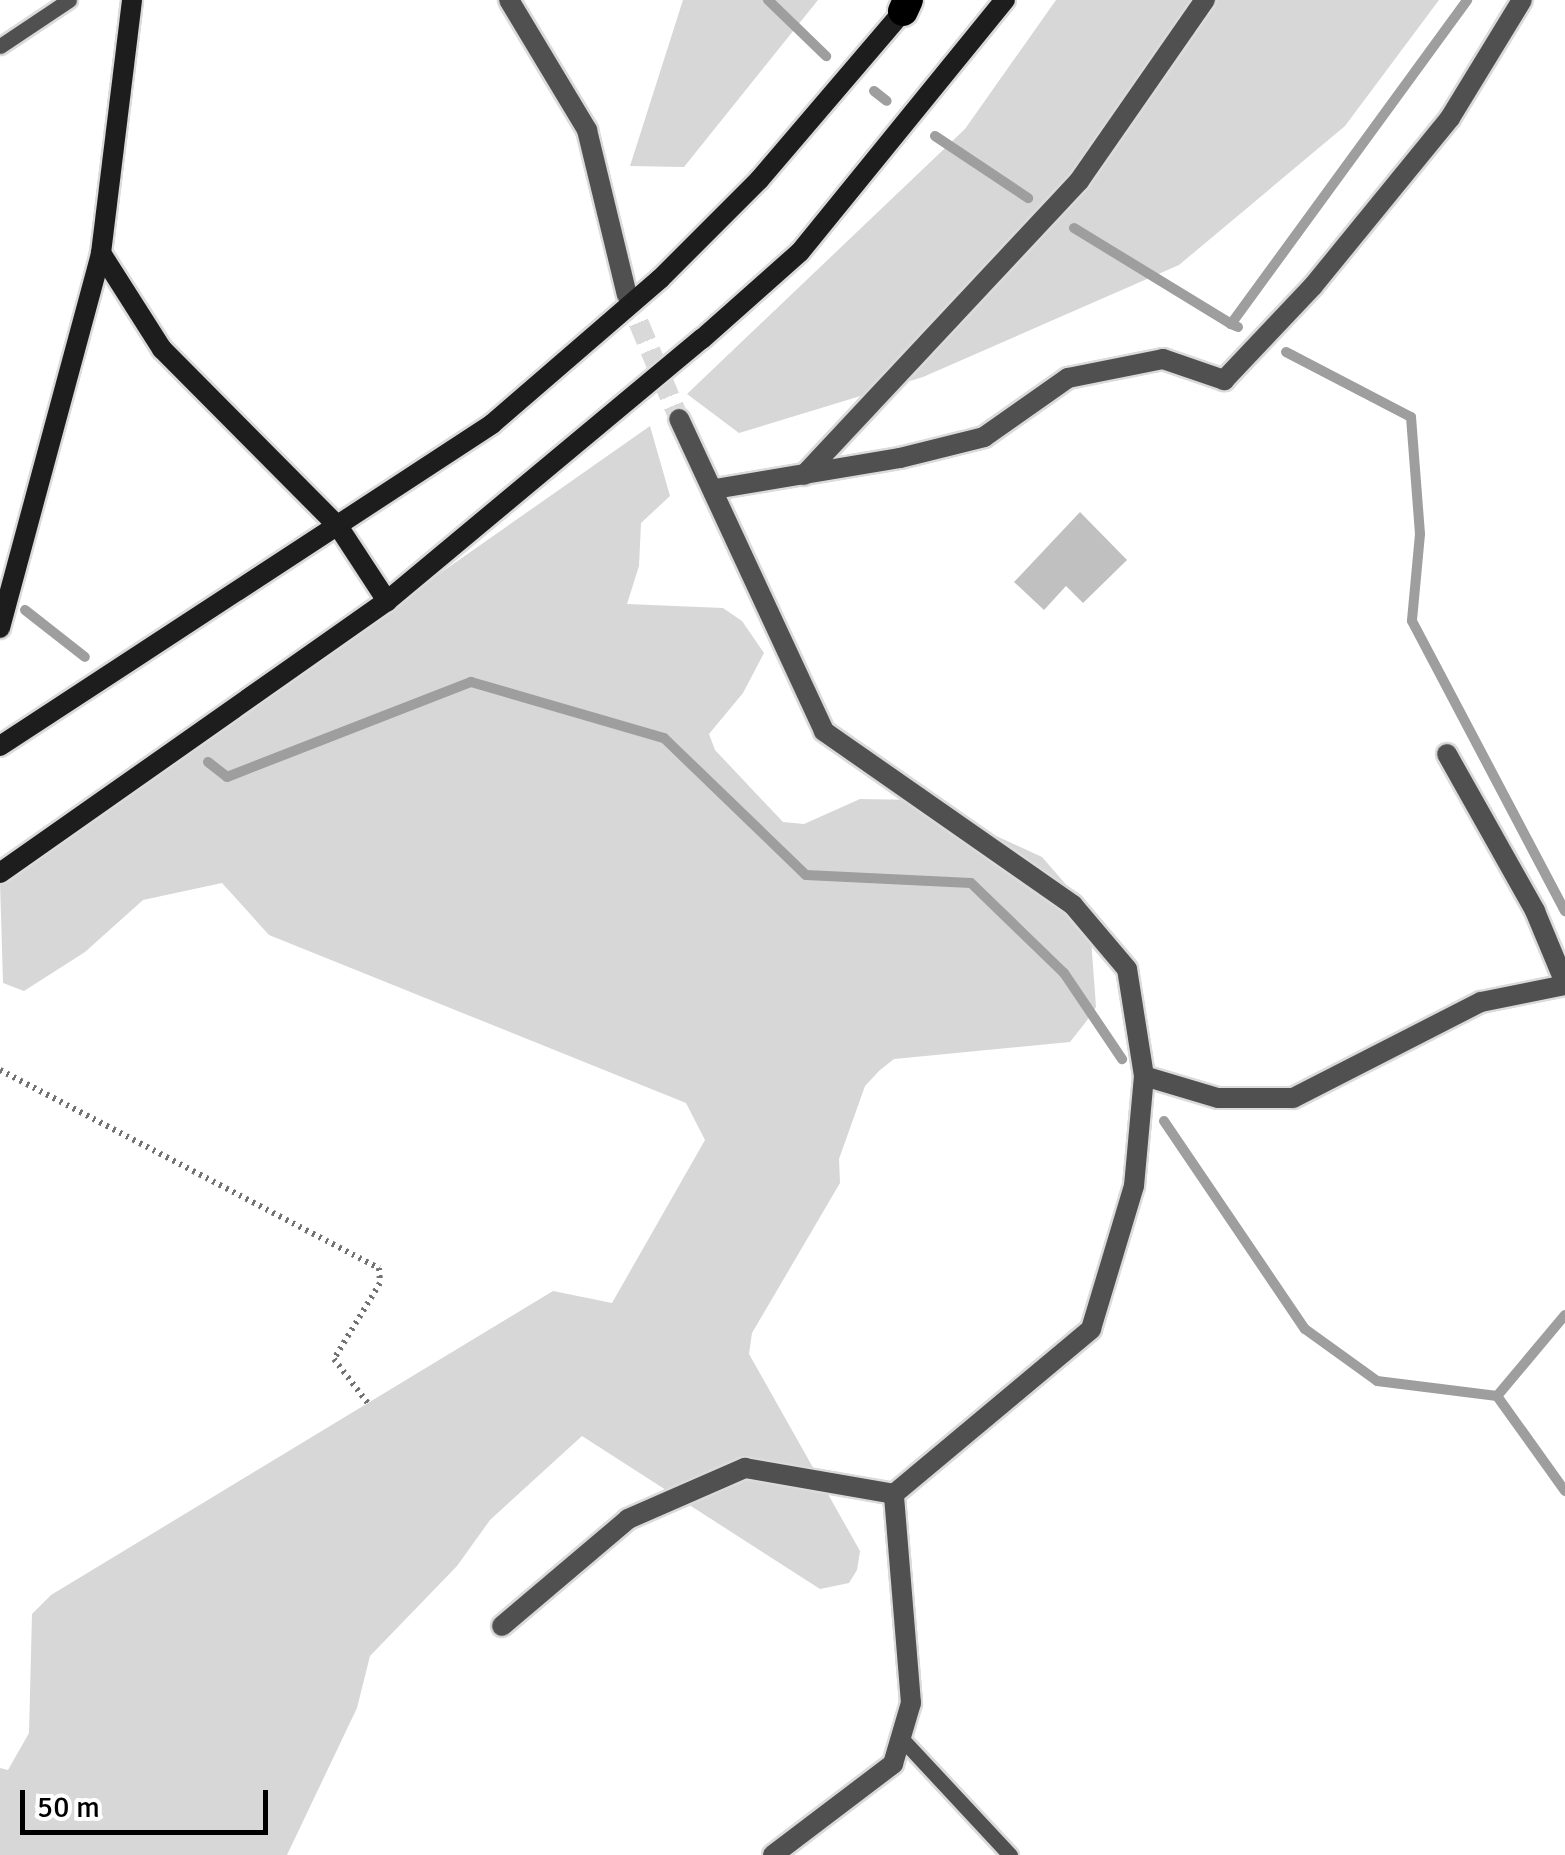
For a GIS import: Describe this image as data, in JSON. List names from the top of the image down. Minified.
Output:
{"scale_bar":"50 m"}
